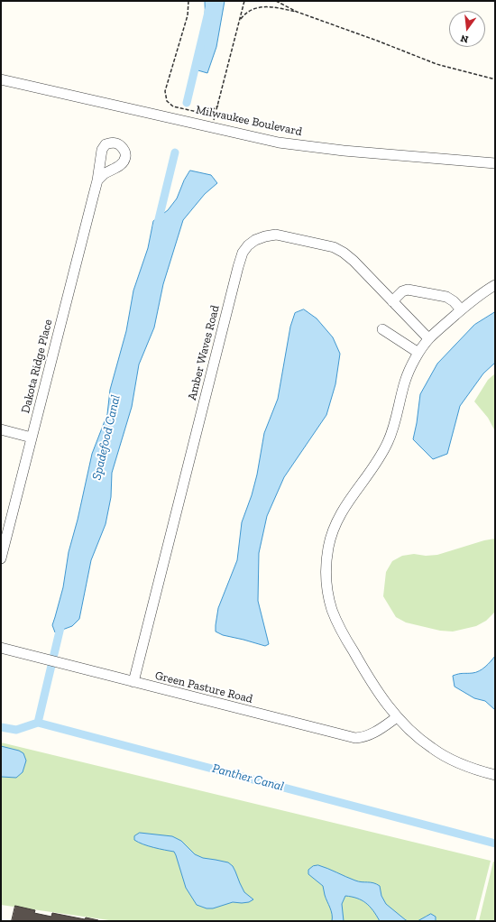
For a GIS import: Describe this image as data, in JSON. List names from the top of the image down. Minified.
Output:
{"streets":{"street":["Milwaukee Boulevard","Amber Waves Road","Dakota Ridge Place","Green Pasture Road"]},"crossings":[["Amber Waves Road","Green Pasture Road"]],"water":["Spadefood Canal","Panther Canal"],"north":"bottom"}
